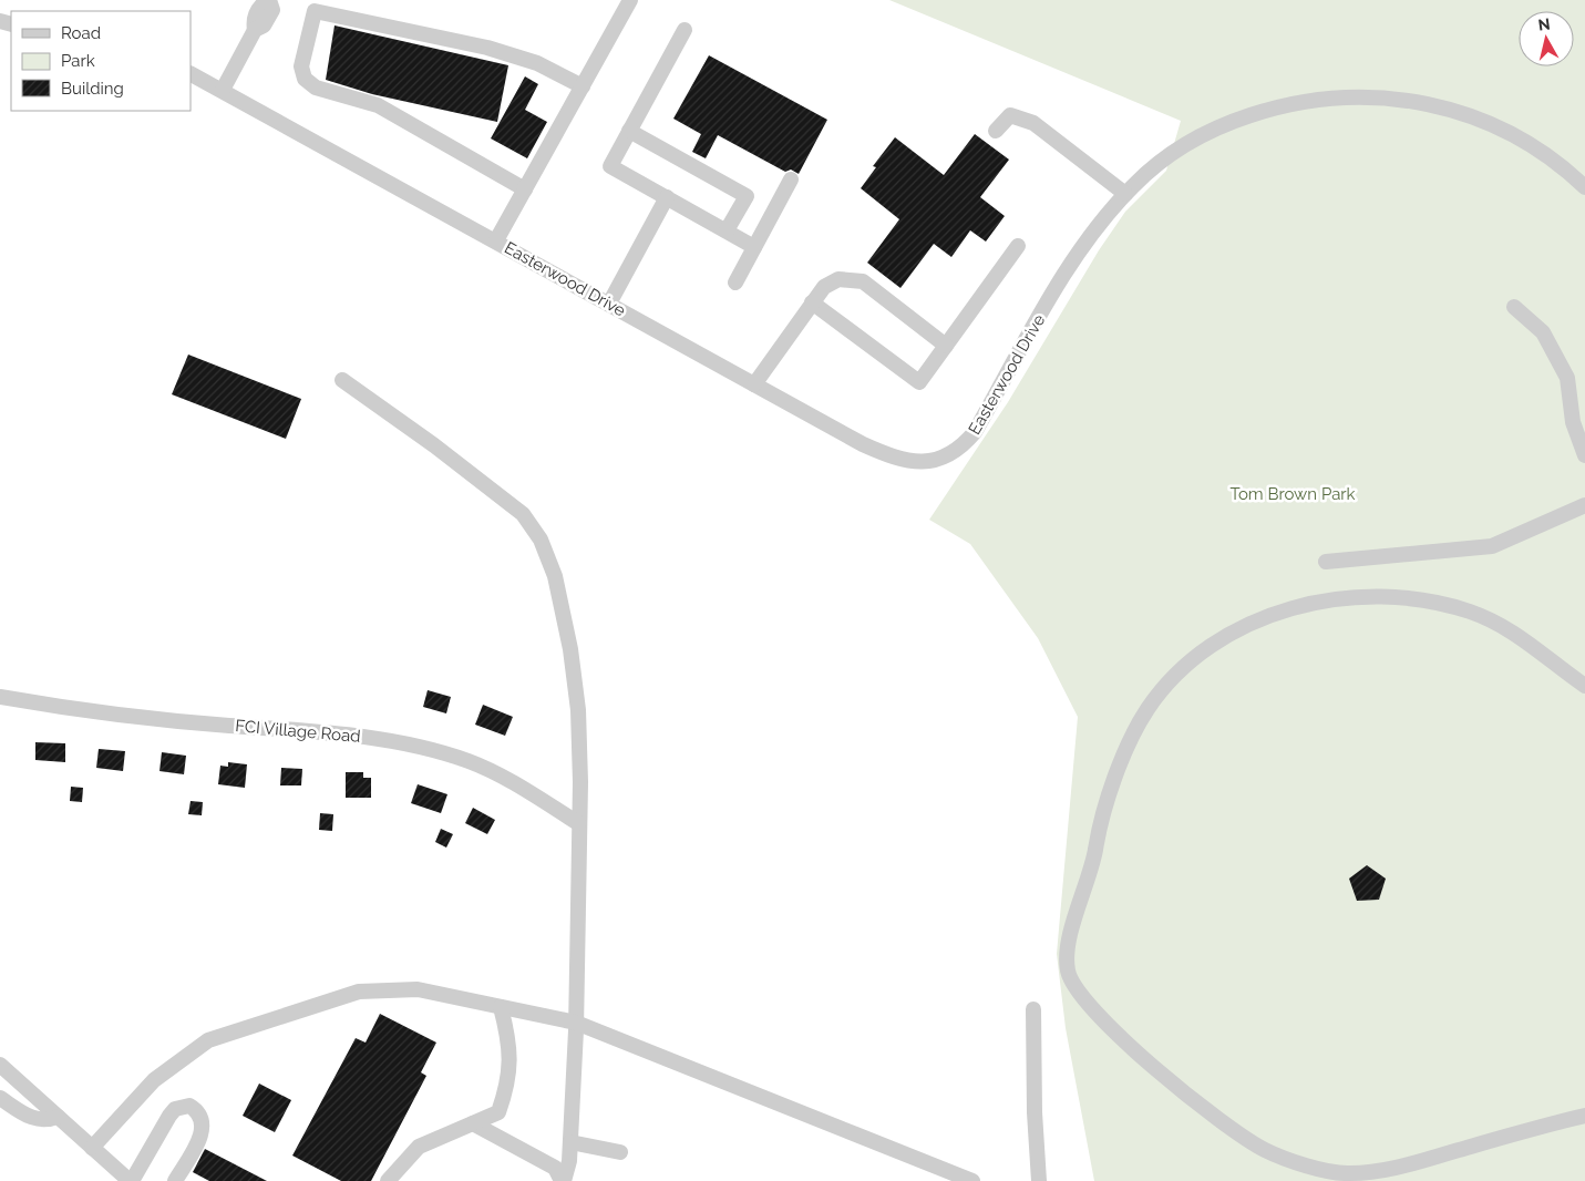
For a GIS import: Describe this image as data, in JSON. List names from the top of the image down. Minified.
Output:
{"streets":{"street":["Easterwood Drive","FCI Village Road"]},"parks":["Tom Brown Park"],"legend":["Road","Park","Building"],"north":"top"}
